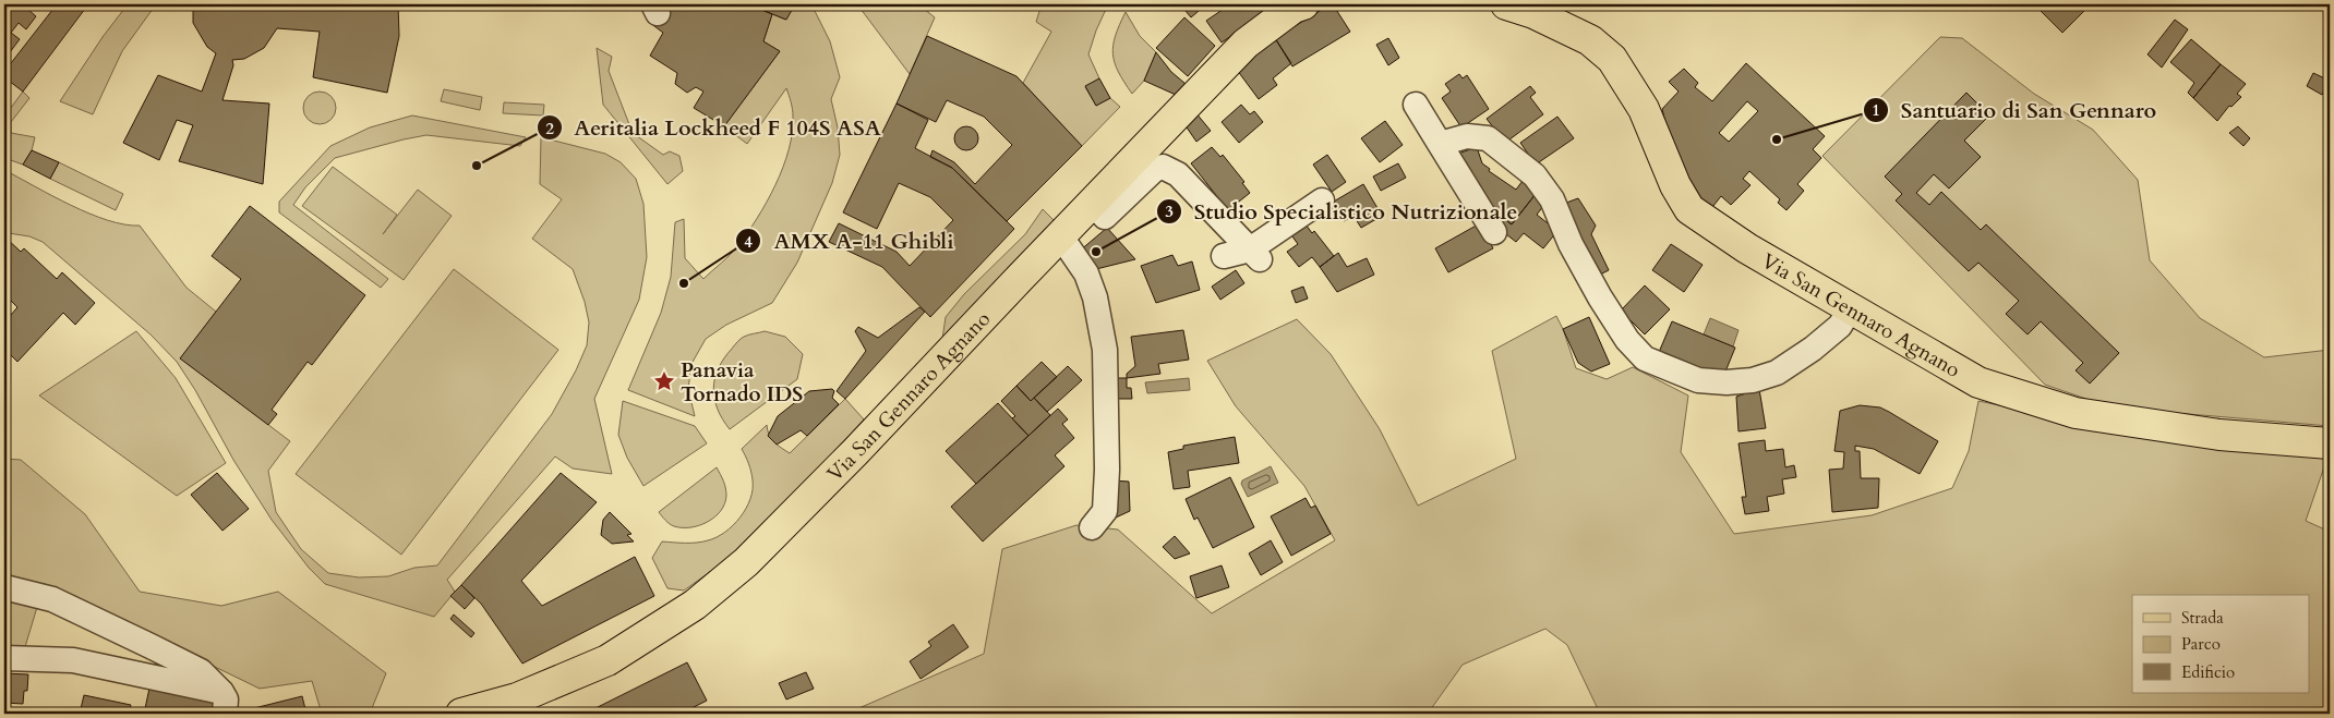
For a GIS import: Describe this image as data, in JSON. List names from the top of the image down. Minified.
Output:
{"streets":{"main road":["Via San Gennaro Agnano"]},"places":{"other":["Santuario di San Gennaro","Aeritalia Lockheed F 104S ASA","Studio Specialistico Nutrizionale","AMX A-11 Ghibli"],"place":["Panavia Tornado IDS"]},"legend":["Strada","Parco","Edificio"]}
